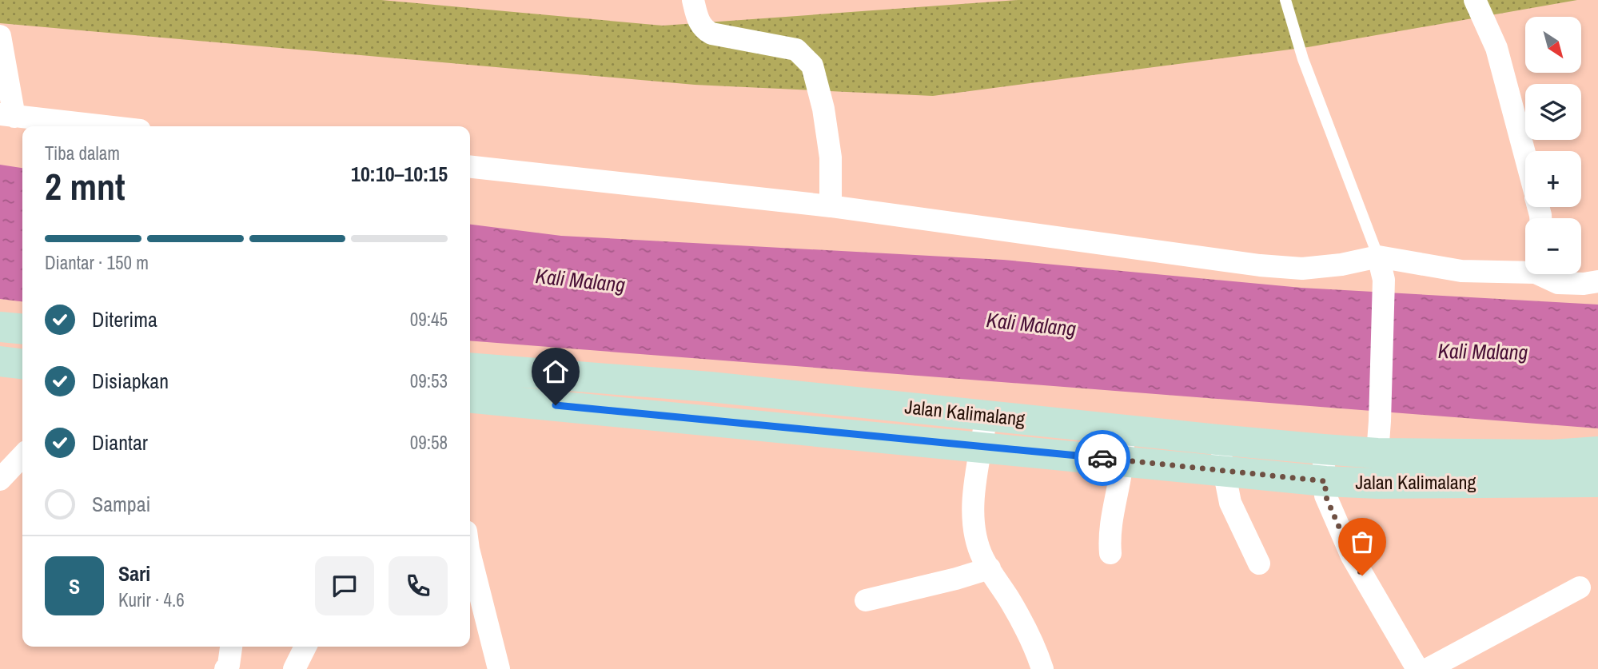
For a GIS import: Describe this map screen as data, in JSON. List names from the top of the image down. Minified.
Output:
{"streets":{"main road":["Jalan Kalimalang"]},"water":["Kali Malang"],"north":"bottom right","page":{"map_buttons":["+","−"],"heading":["2 mnt","Tiba dalam","10:10–10:15"],"panel":["Sari","Kurir · 4.6"],"bar":"Diantar · 150 m","list":[["Diterima","09:45"],["Disiapkan","09:53"],["Diantar","09:58"],"Sampai"],"round":"S"}}
